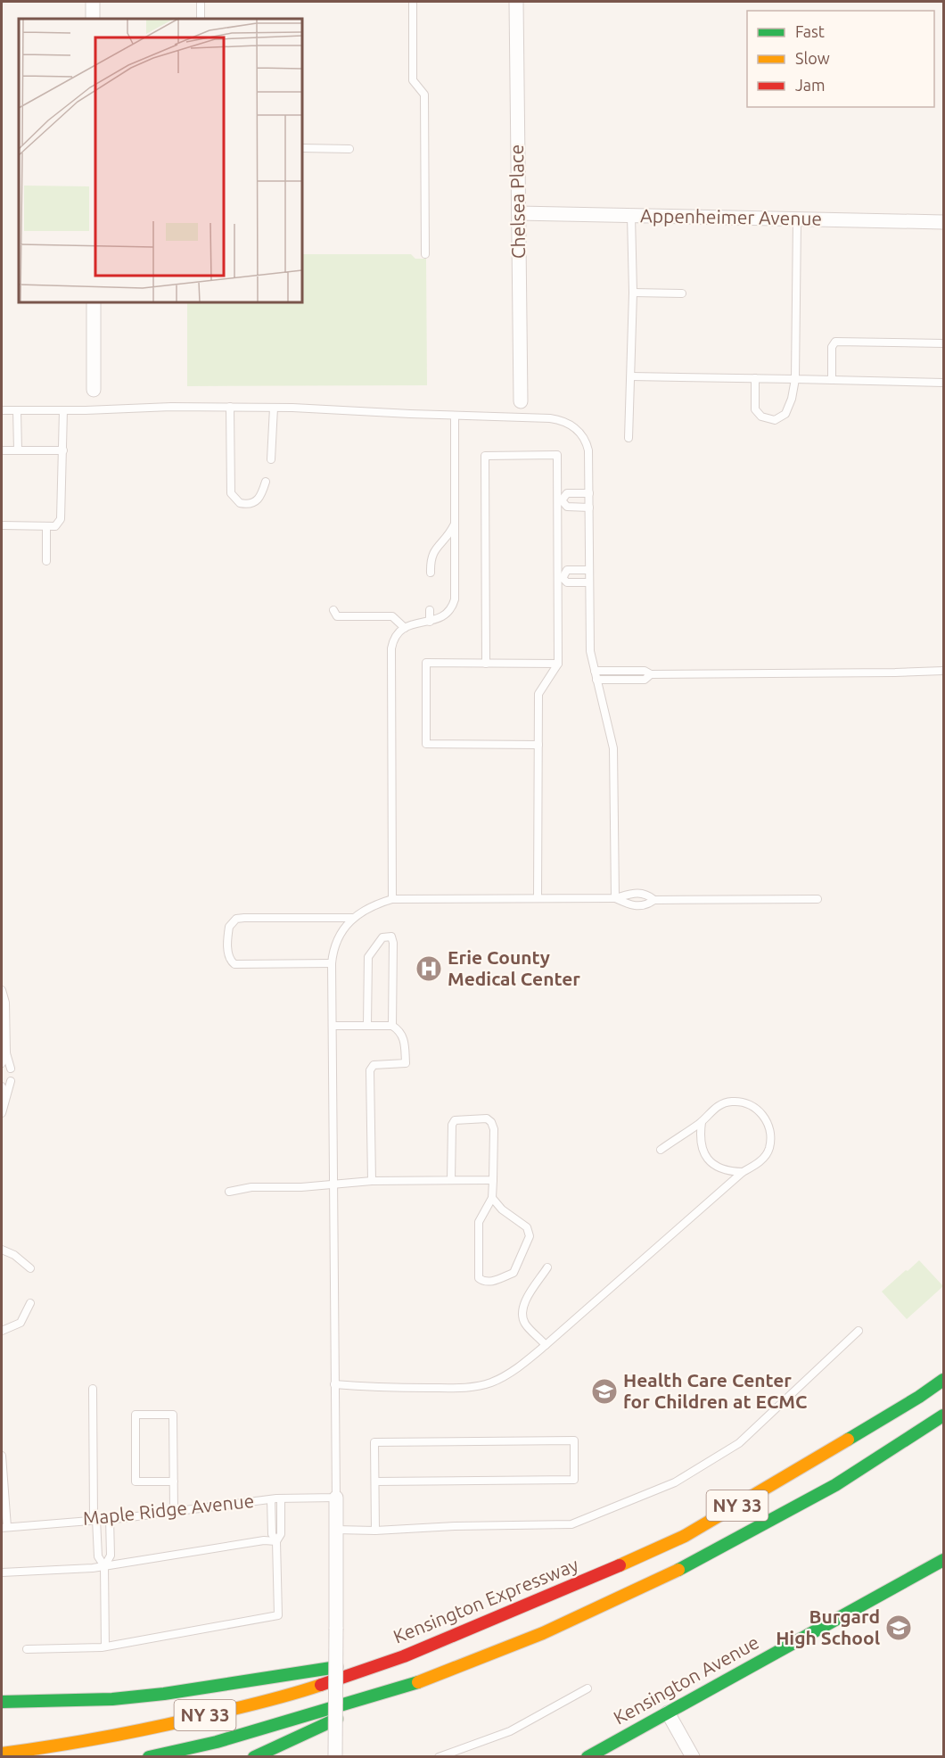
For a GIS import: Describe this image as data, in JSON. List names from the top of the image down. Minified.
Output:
{"streets":{"main road":["NY 33","Kensington Expressway","Kensington Avenue"],"street":["Chelsea Place","Appenheimer Avenue"],"lane":["Maple Ridge Avenue"]},"crossings":[["Chelsea Place","Appenheimer Avenue"]],"places":{"hospital":["Erie County Medical Center"],"school or university":["Health Care Center for Children at ECMC","Burgard High School"]},"legend":["Fast","Slow","Jam"]}
